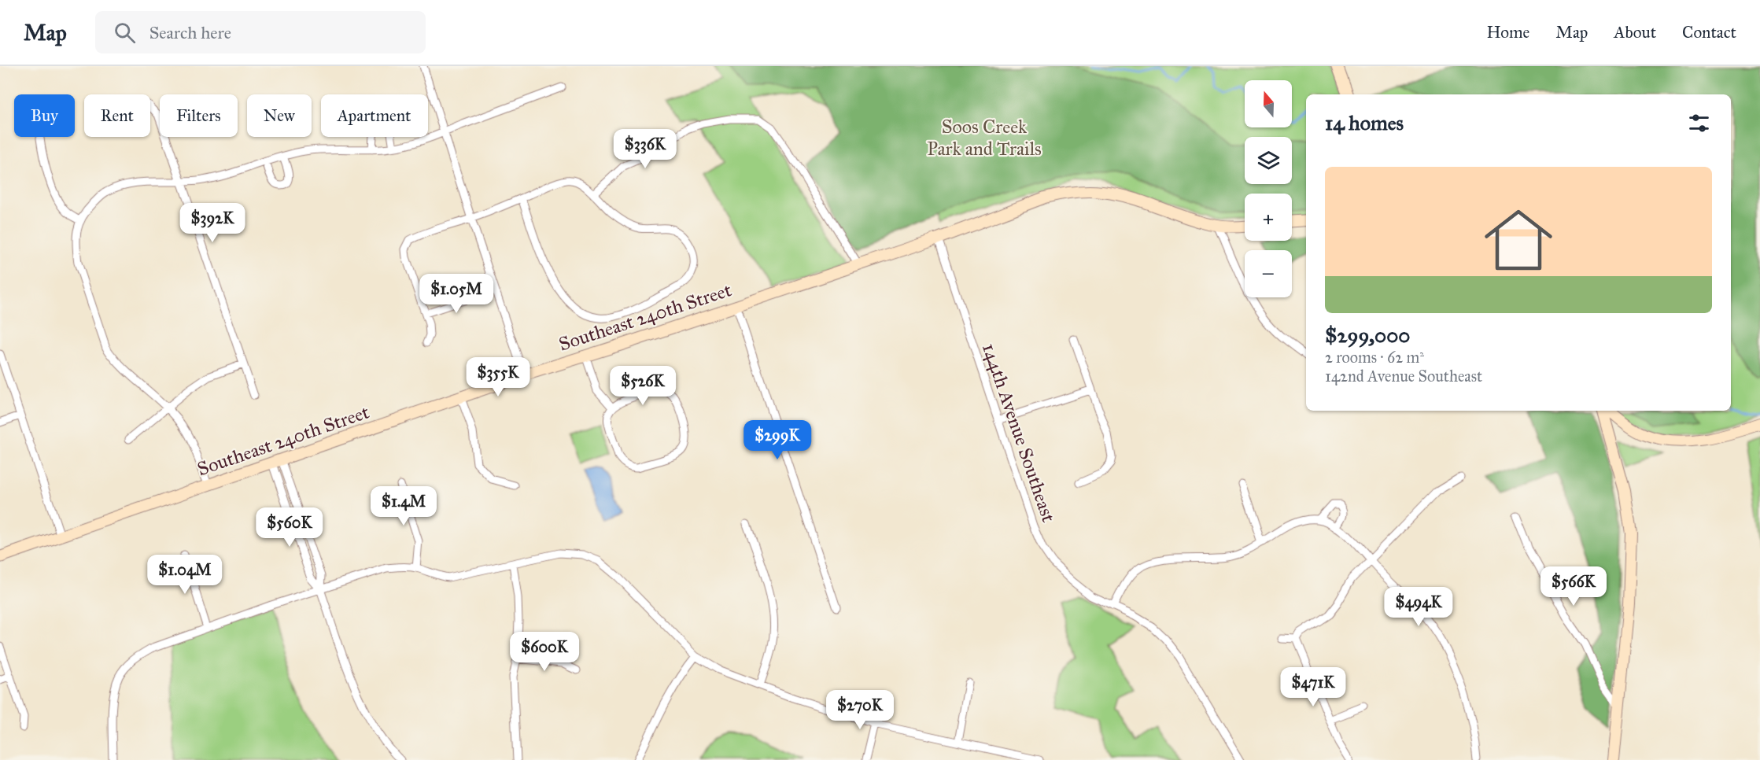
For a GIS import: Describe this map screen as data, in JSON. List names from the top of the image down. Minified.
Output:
{"streets":{"main road":["Southeast 240th Street"],"street":["144th Avenue Southeast"]},"crossings":[["Southeast 240th Street","144th Avenue Southeast"]],"parks":["Soos Creek Park and Trails"],"north":"top","page":{"header":"Map","search":"Search here","nav":["Home","Map","About","Contact"],"map_buttons":["+","−"],"chip":["Buy","Rent","Filters","New","Apartment"],"heading":"14 homes","price":["$336K","$392K","$1.05M","$355K","$526K","$299K","$1.4M","$560K","$1.04M","$566K","$494K","$600K","$471K","$270K"],"list":[{"name":"$299,000","note":"2 rooms · 62 m² · 142nd Avenue Southeast"}]}}
